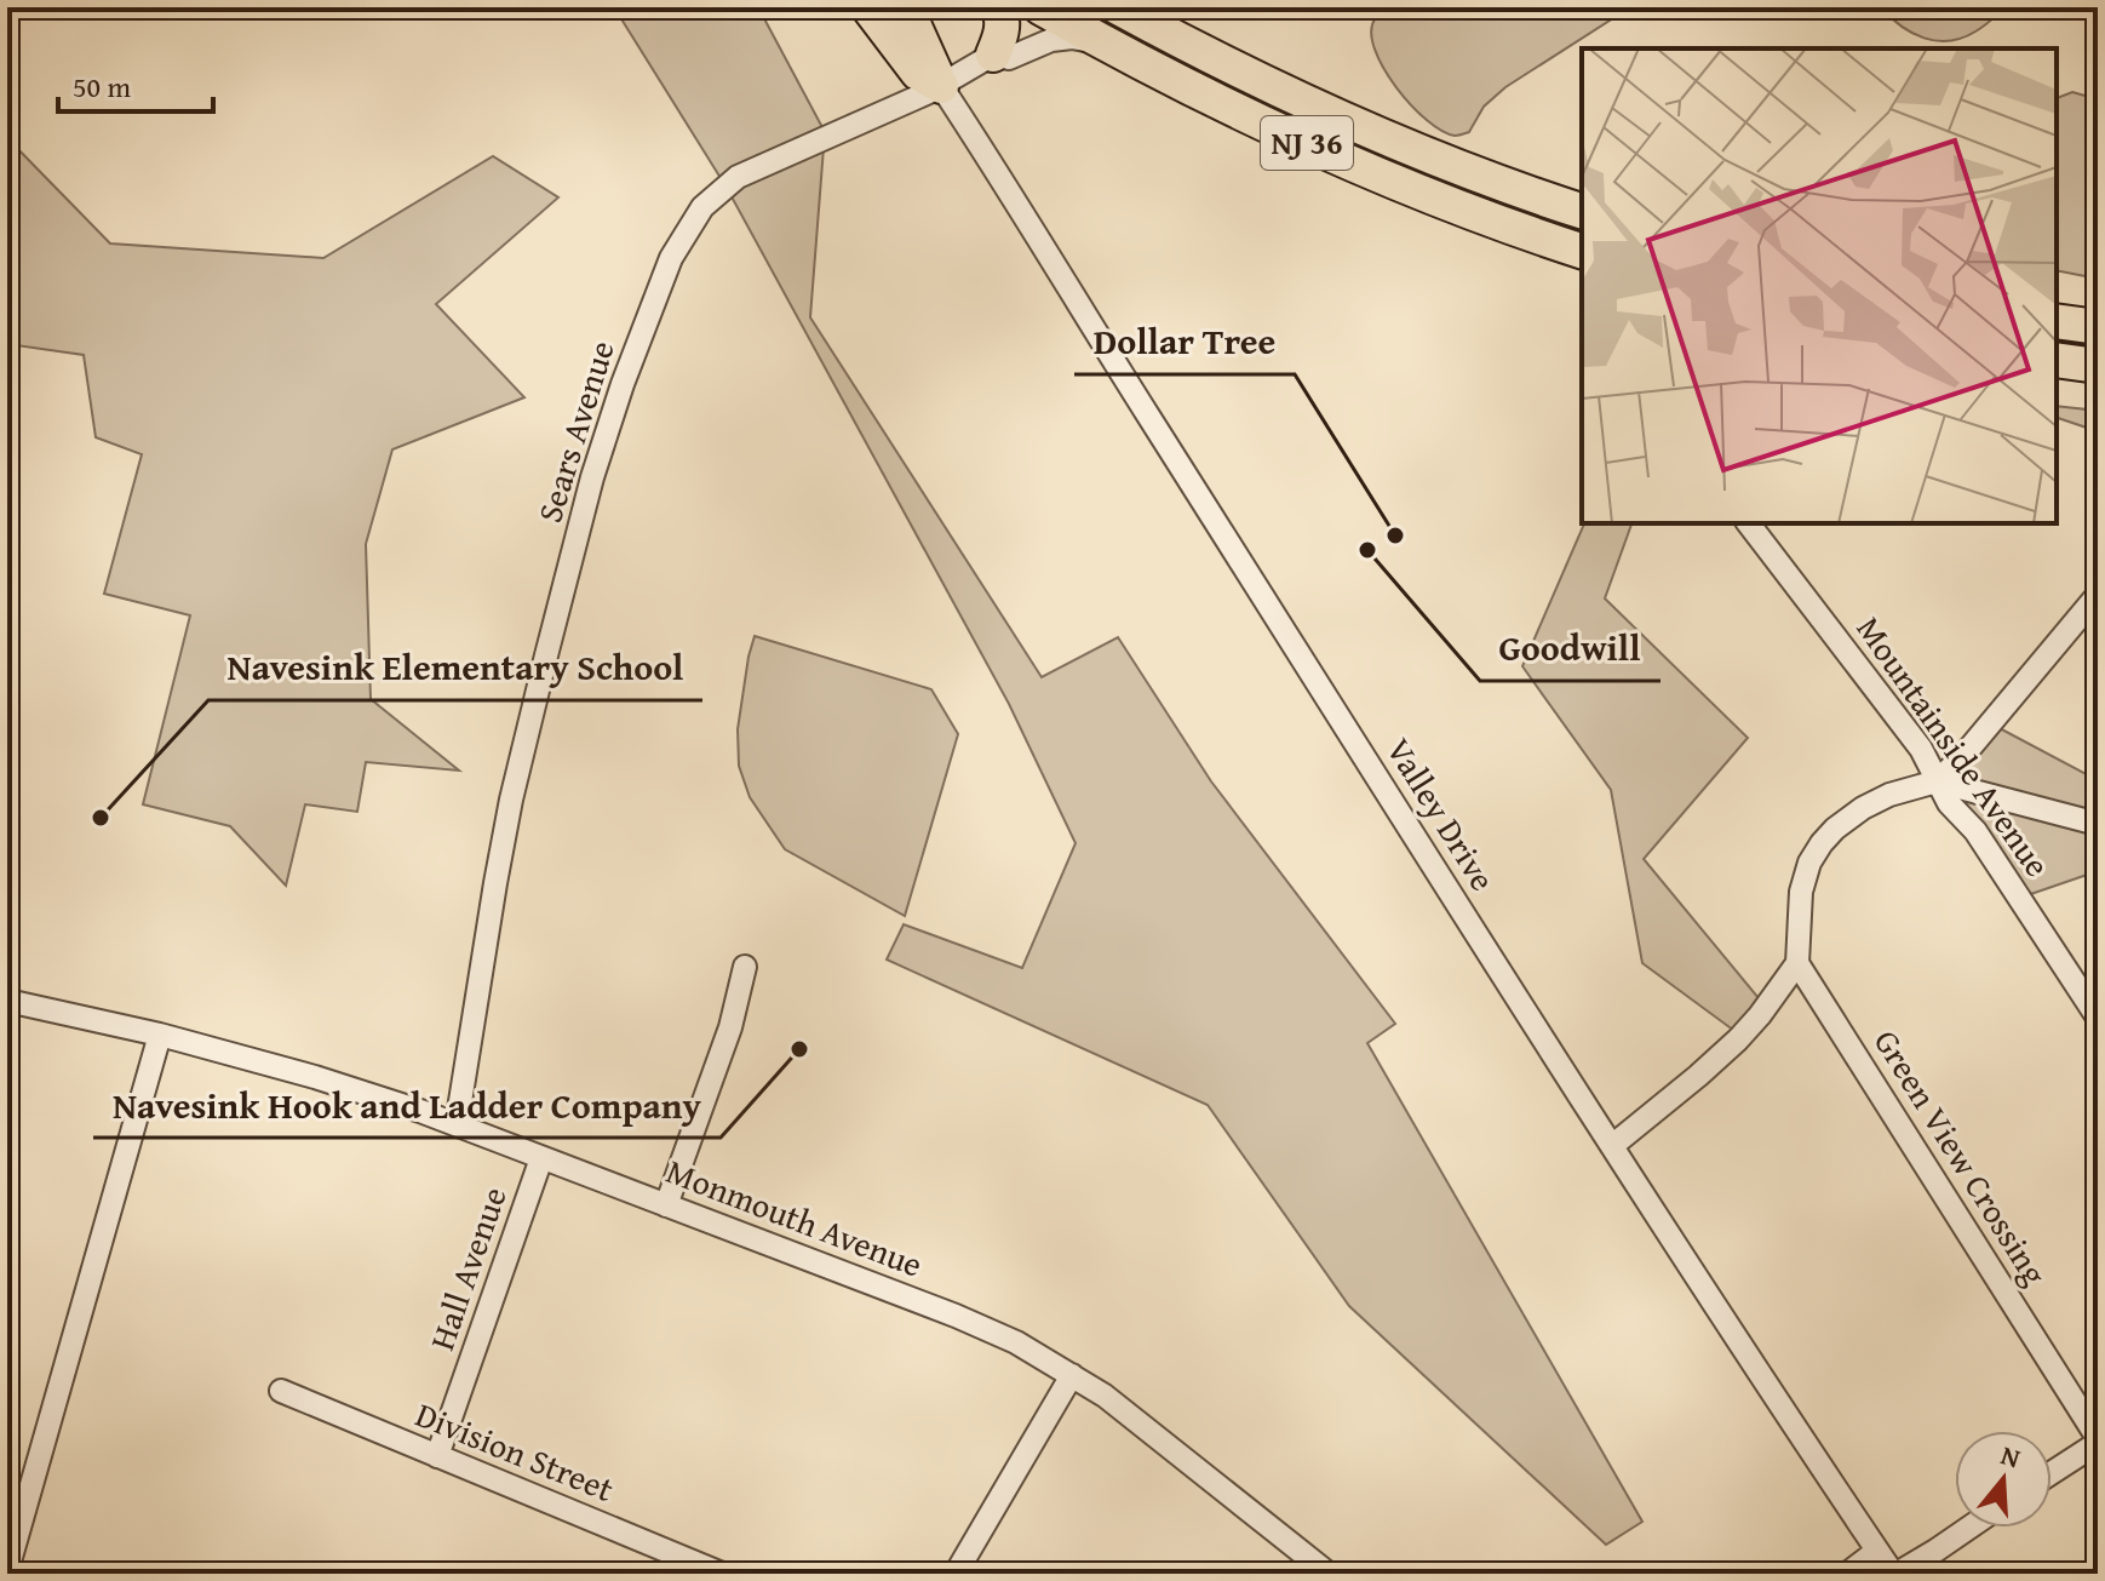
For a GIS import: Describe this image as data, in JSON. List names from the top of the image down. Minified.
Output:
{"streets":{"highway":["NJ 36"],"street":["Sears Avenue","Mountainside Avenue","Valley Drive","Green View Crossing","Monmouth Avenue","Hall Avenue","Division Street"]},"crossings":[["NJ 36","Sears Avenue"],["Sears Avenue","Valley Drive"],["Sears Avenue","Monmouth Avenue"],["Monmouth Avenue","Hall Avenue"],["Hall Avenue","Division Street"]],"places":["Dollar Tree","Goodwill","Navesink Elementary School","Navesink Hook and Ladder Company"],"scale_bar":"50 m","north":"top"}
